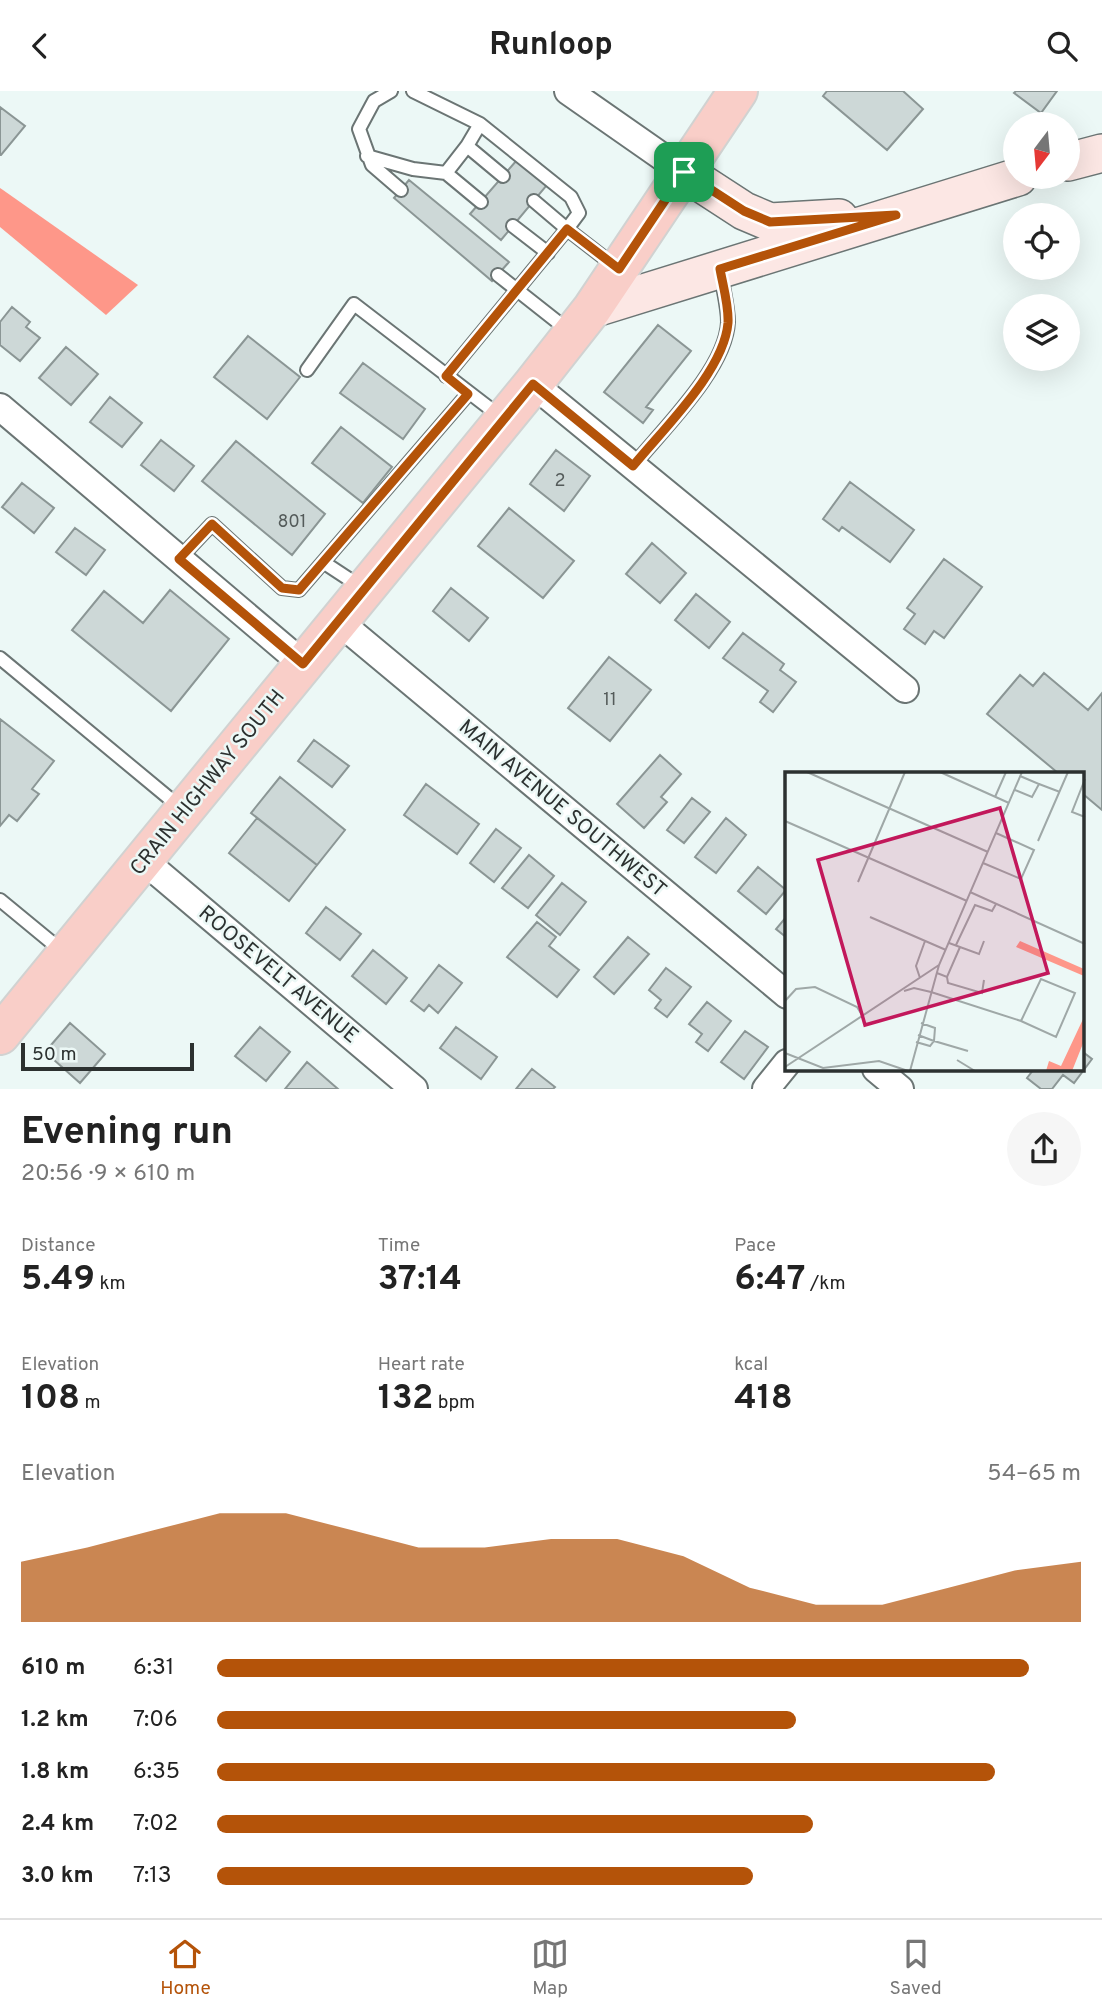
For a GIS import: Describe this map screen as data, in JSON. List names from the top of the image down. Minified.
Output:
{"streets":{"main road":["CRAIN HIGHWAY SOUTH"],"street":["MAIN AVENUE SOUTHWEST","ROOSEVELT AVENUE"]},"crossings":[["CRAIN HIGHWAY SOUTH","MAIN AVENUE SOUTHWEST"],["CRAIN HIGHWAY SOUTH","ROOSEVELT AVENUE"]],"house_numbers":["2","801","11"],"scale_bar":"50 m","north":"bottom","page":{"header":"Runloop","scale":"50 m","heading":["Evening run","20:56 · 9 × 610 m"],"stats":[["Distance","5.49 km"],["Time","37:14"],["Pace","6:47 /km"],["Elevation","108 m"],["Heart rate","132 bpm"],["kcal","418"]],"chart":["Elevation","54–65 m"],"list":[{"name":"610 m","note":"6:31"},{"name":"1.2 km","note":"7:06"},{"name":"1.8 km","note":"6:35"},{"name":"2.4 km","note":"7:02"},{"name":"3.0 km","note":"7:13"}],"tabs":["Home","Map","Saved"]}}
